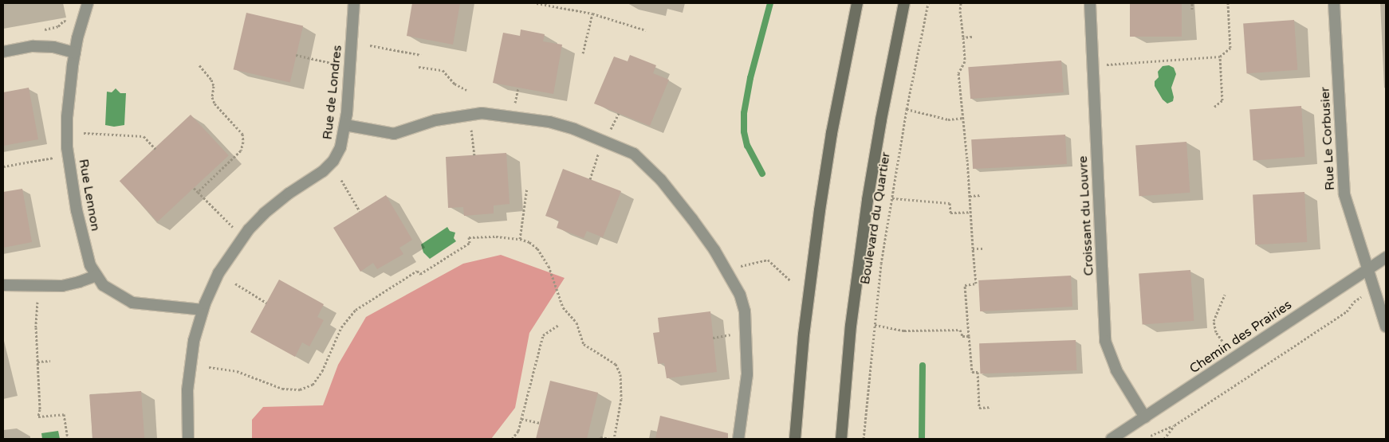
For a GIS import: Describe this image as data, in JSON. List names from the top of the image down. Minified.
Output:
{"streets":{"main road":["Boulevard du Quartier"],"street":["Rue de Londres","Rue Le Corbusier","Rue Lennon","Croissant du Louvre","Chemin des Prairies"]},"crossings":[["Rue de Londres","Rue Lennon"],["Rue Le Corbusier","Chemin des Prairies"],["Croissant du Louvre","Chemin des Prairies"]]}
